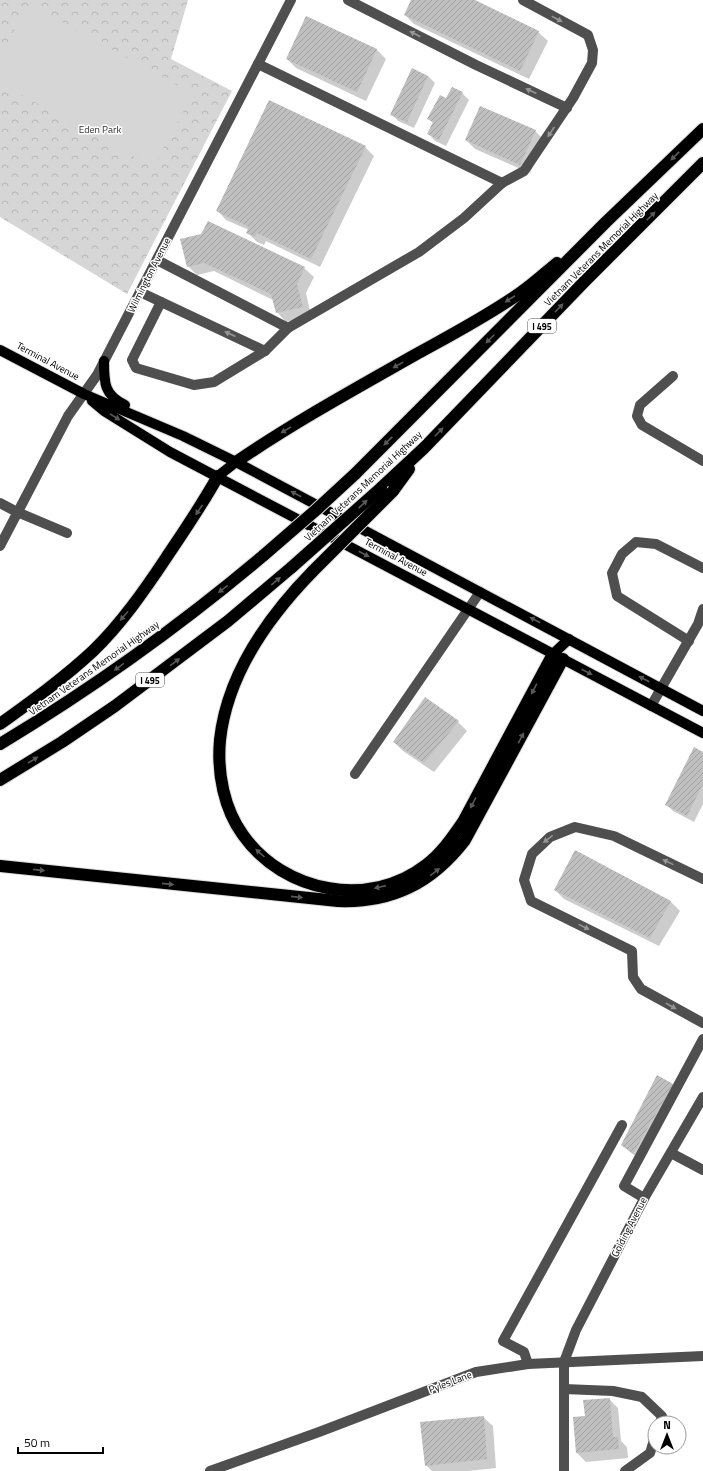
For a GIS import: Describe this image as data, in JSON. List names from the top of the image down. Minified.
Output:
{"streets":{"highway":["Vietnam Veterans Memorial Highway","I 495"],"main road":["Terminal Avenue"],"street":["Wilmington Avenue","Golding Avenue","Pyles Lane"]},"crossings":[["Wilmington Avenue","Terminal Avenue"],["Golding Avenue","Pyles Lane"]],"parks":["Eden Park"],"scale_bar":"50 m","north":"top"}
